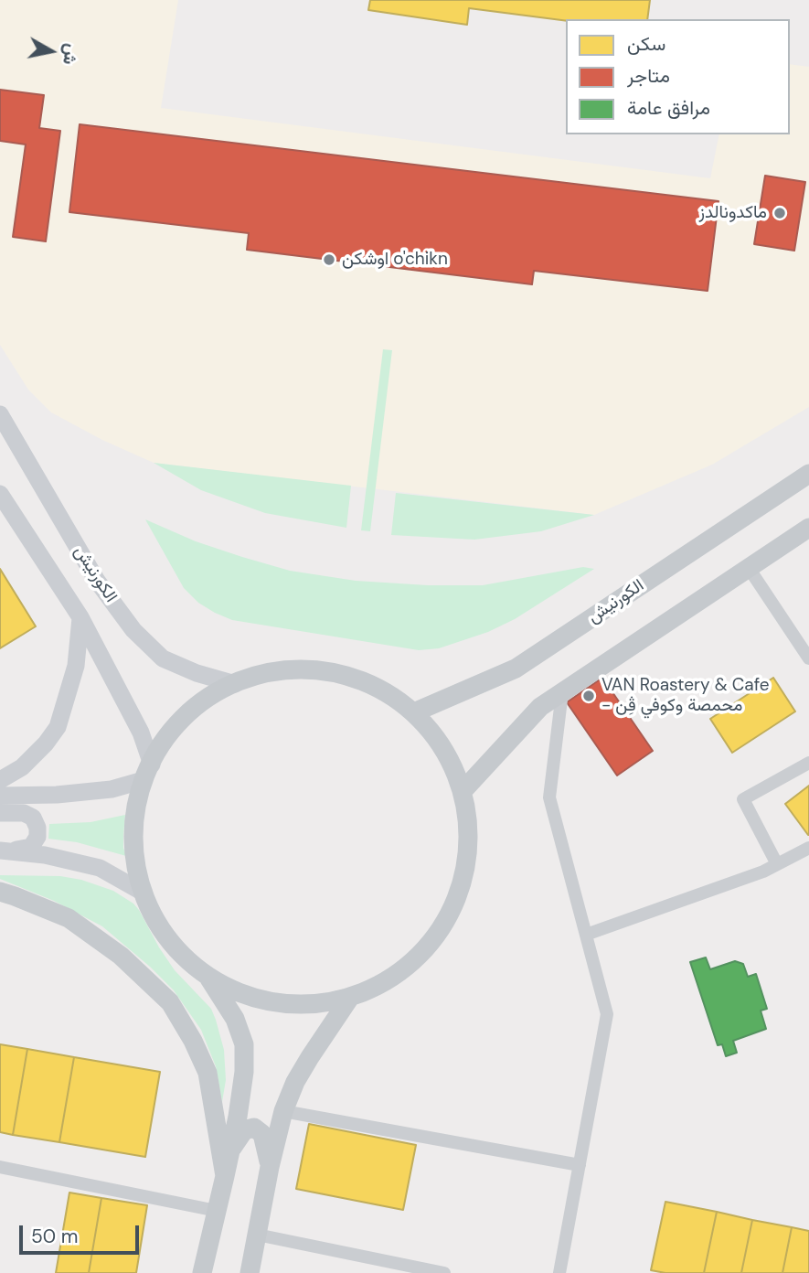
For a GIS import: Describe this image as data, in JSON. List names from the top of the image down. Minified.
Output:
{"streets":{"main road":["الكورنيش"]},"places":["ماكدونالدز","اوشكن o'chikn","VAN Roastery & Cafe - محمصة وكوفي ڤِن"],"legend":["سكن","متاجر","مرافق عامة"],"scale_bar":"50 m","north":"right"}
